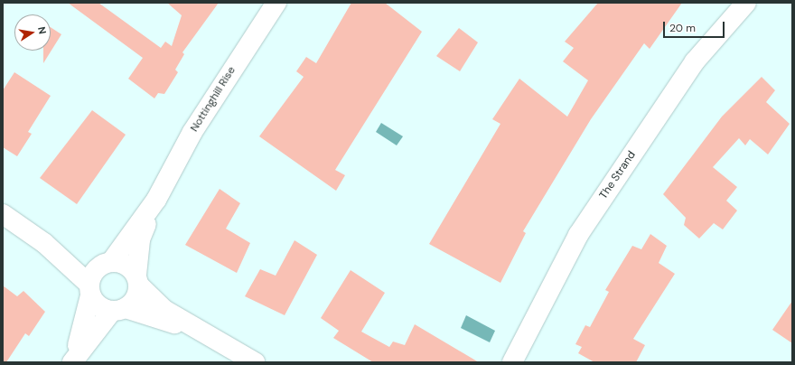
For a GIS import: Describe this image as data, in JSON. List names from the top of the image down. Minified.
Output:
{"streets":{"street":["Nottinghill Rise","The Strand"]},"scale_bar":"20 m","north":"right"}
